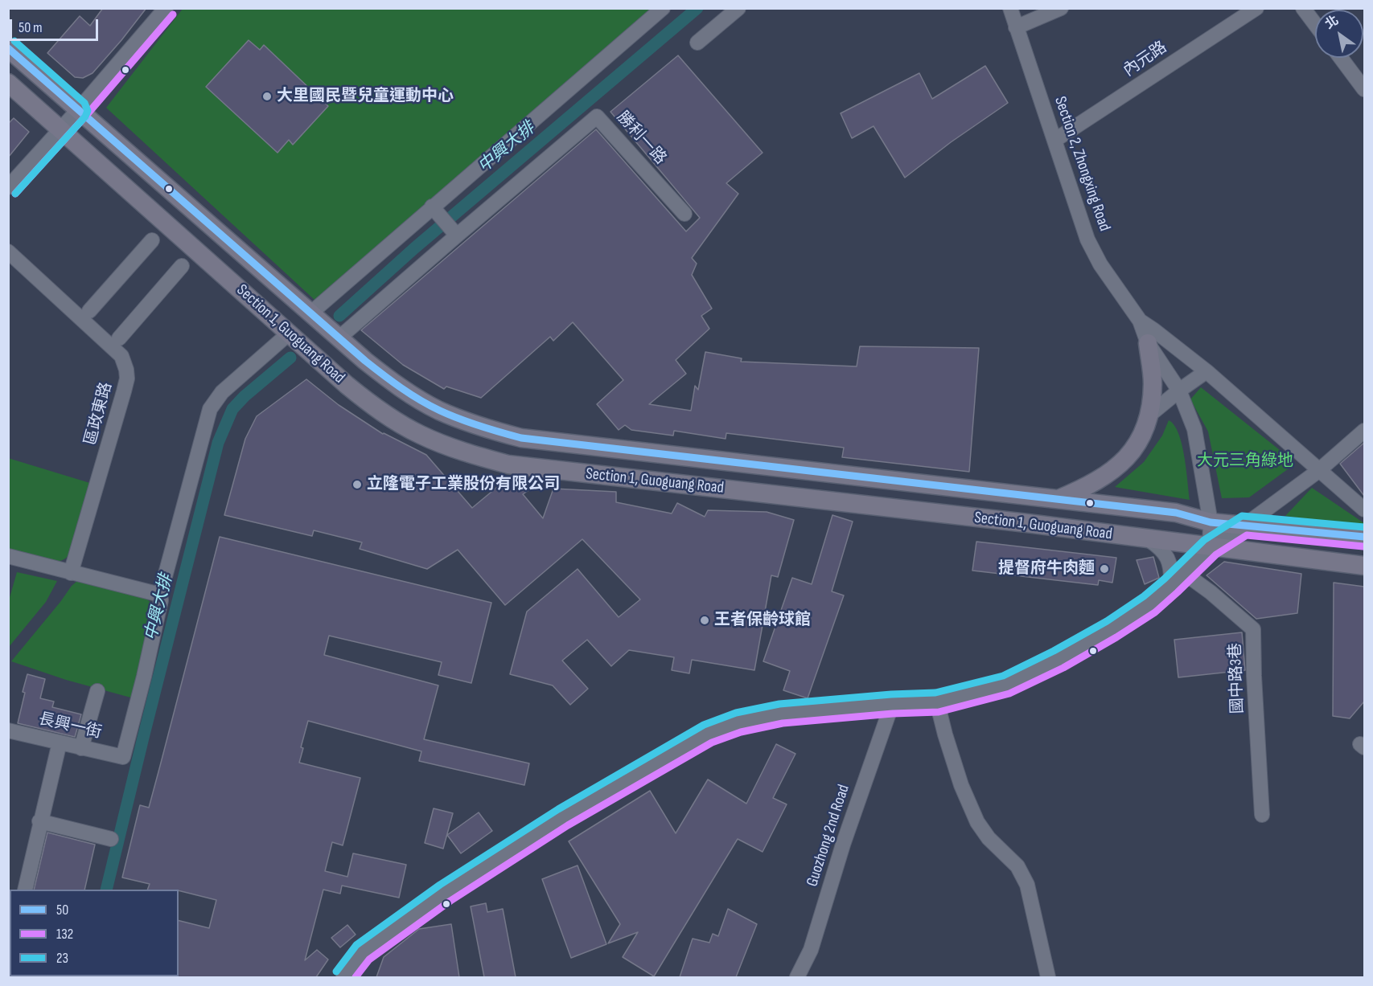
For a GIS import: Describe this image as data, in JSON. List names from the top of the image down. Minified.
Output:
{"streets":{"main road":["Section 1, Guoguang Road"],"street":["內元路","勝利一路","Section 2, Zhongxing Road","區政東路","國中路3巷","長興一街","Guozhong 2nd Road"]},"crossings":[["內元路","Section 2, Zhongxing Road"],["勝利一路","Section 1, Guoguang Road"],["Section 2, Zhongxing Road","Section 1, Guoguang Road"]],"water":["中興大排"],"parks":["大元三角綠地"],"places":["大里國民暨兒童運動中心","立隆電子工業股份有限公司","提督府牛肉麵","王者保齡球館"],"lines":["transit line 132","transit line 23","transit line 50"],"legend":["50","132","23"],"scale_bar":"50 m","north":"top left"}
